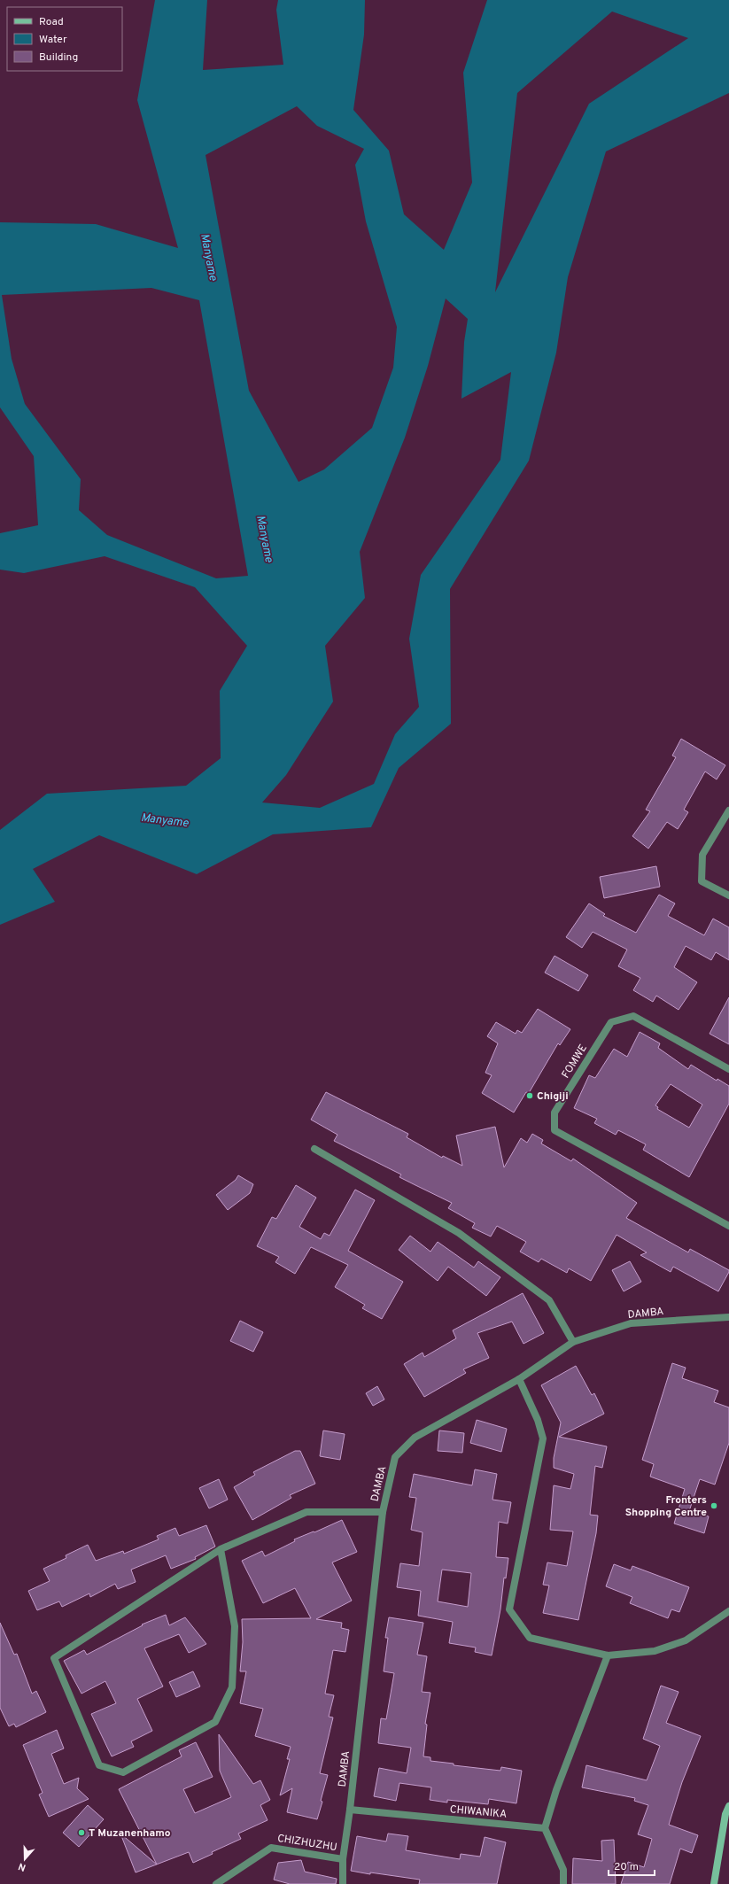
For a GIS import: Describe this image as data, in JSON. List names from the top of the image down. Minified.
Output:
{"streets":{"street":["FOMWE","DAMBA","CHIWANIKA","CHIZHUZHU"]},"crossings":[["DAMBA","CHIWANIKA"],["DAMBA","CHIZHUZHU"]],"water":["Manyame"],"places":["Chigiji","Fronters Shopping Centre","T Muzanenhamo"],"legend":["Road","Water","Building"],"scale_bar":"20 m","north":"bottom"}
